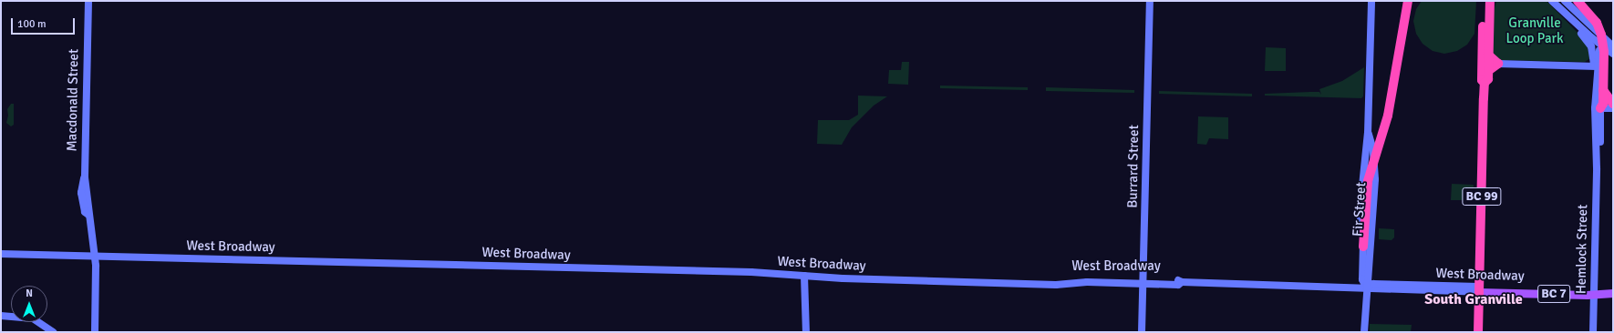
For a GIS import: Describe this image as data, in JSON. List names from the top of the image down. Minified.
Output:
{"streets":{"highway":["BC 99"],"main road":["Macdonald Street","Burrard Street","Fir Street","West Broadway","Hemlock Street","BC 7"]},"crossings":[["Macdonald Street","West Broadway"],["Burrard Street","West Broadway"],["BC 99","West Broadway"],["Fir Street","West Broadway"],["West Broadway","Hemlock Street"]],"districts":["South Granville"],"parks":["Granville Loop Park"],"scale_bar":"100 m","north":"top"}
